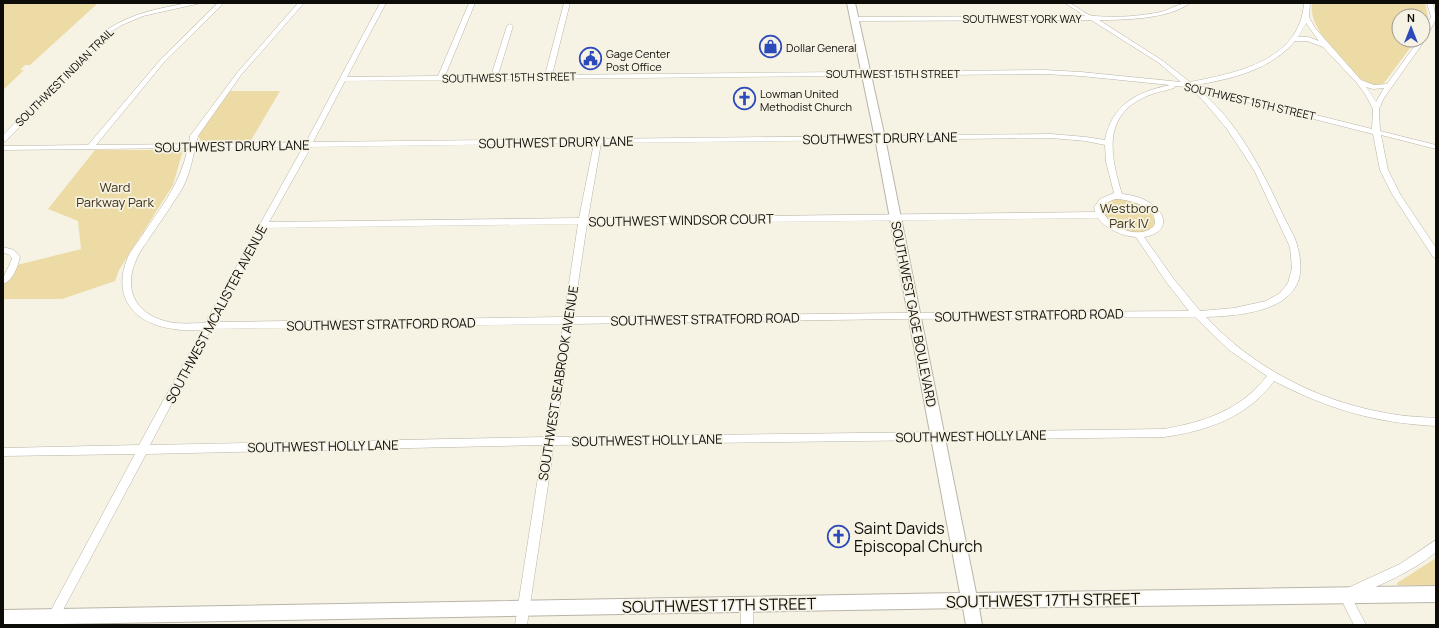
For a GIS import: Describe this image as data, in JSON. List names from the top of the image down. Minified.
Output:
{"streets":{"main road":["SOUTHWEST GAGE BOULEVARD","SOUTHWEST 17TH STREET"],"street":["SOUTHWEST YORK WAY","SOUTHWEST 15TH STREET","SOUTHWEST INDIAN TRAIL","SOUTHWEST DRURY LANE","SOUTHWEST WINDSOR COURT","SOUTHWEST MCALISTER AVENUE","SOUTHWEST STRATFORD ROAD","SOUTHWEST SEABROOK AVENUE","SOUTHWEST HOLLY LANE"]},"crossings":[["SOUTHWEST YORK WAY","SOUTHWEST GAGE BOULEVARD"],["SOUTHWEST YORK WAY","SOUTHWEST STRATFORD ROAD"],["SOUTHWEST 15TH STREET","SOUTHWEST MCALISTER AVENUE"],["SOUTHWEST 15TH STREET","SOUTHWEST GAGE BOULEVARD"],["SOUTHWEST 15TH STREET","SOUTHWEST STRATFORD ROAD"],["SOUTHWEST DRURY LANE","SOUTHWEST MCALISTER AVENUE"],["SOUTHWEST DRURY LANE","SOUTHWEST GAGE BOULEVARD"],["SOUTHWEST DRURY LANE","SOUTHWEST STRATFORD ROAD"],["SOUTHWEST DRURY LANE","SOUTHWEST SEABROOK AVENUE"],["SOUTHWEST WINDSOR COURT","SOUTHWEST MCALISTER AVENUE"],["SOUTHWEST WINDSOR COURT","SOUTHWEST GAGE BOULEVARD"],["SOUTHWEST WINDSOR COURT","SOUTHWEST SEABROOK AVENUE"],["SOUTHWEST MCALISTER AVENUE","SOUTHWEST STRATFORD ROAD"],["SOUTHWEST MCALISTER AVENUE","SOUTHWEST HOLLY LANE"],["SOUTHWEST MCALISTER AVENUE","SOUTHWEST 17TH STREET"],["SOUTHWEST GAGE BOULEVARD","SOUTHWEST STRATFORD ROAD"],["SOUTHWEST GAGE BOULEVARD","SOUTHWEST HOLLY LANE"],["SOUTHWEST GAGE BOULEVARD","SOUTHWEST 17TH STREET"],["SOUTHWEST STRATFORD ROAD","SOUTHWEST SEABROOK AVENUE"],["SOUTHWEST SEABROOK AVENUE","SOUTHWEST HOLLY LANE"],["SOUTHWEST SEABROOK AVENUE","SOUTHWEST 17TH STREET"]],"parks":["Ward Parkway Park","Westboro Park IV"],"places":{"shop":["Dollar General"],"public building":["Gage Center Post Office"],"church":["Lowman United Methodist Church","Saint Davids Episcopal Church"]},"north":"top"}
